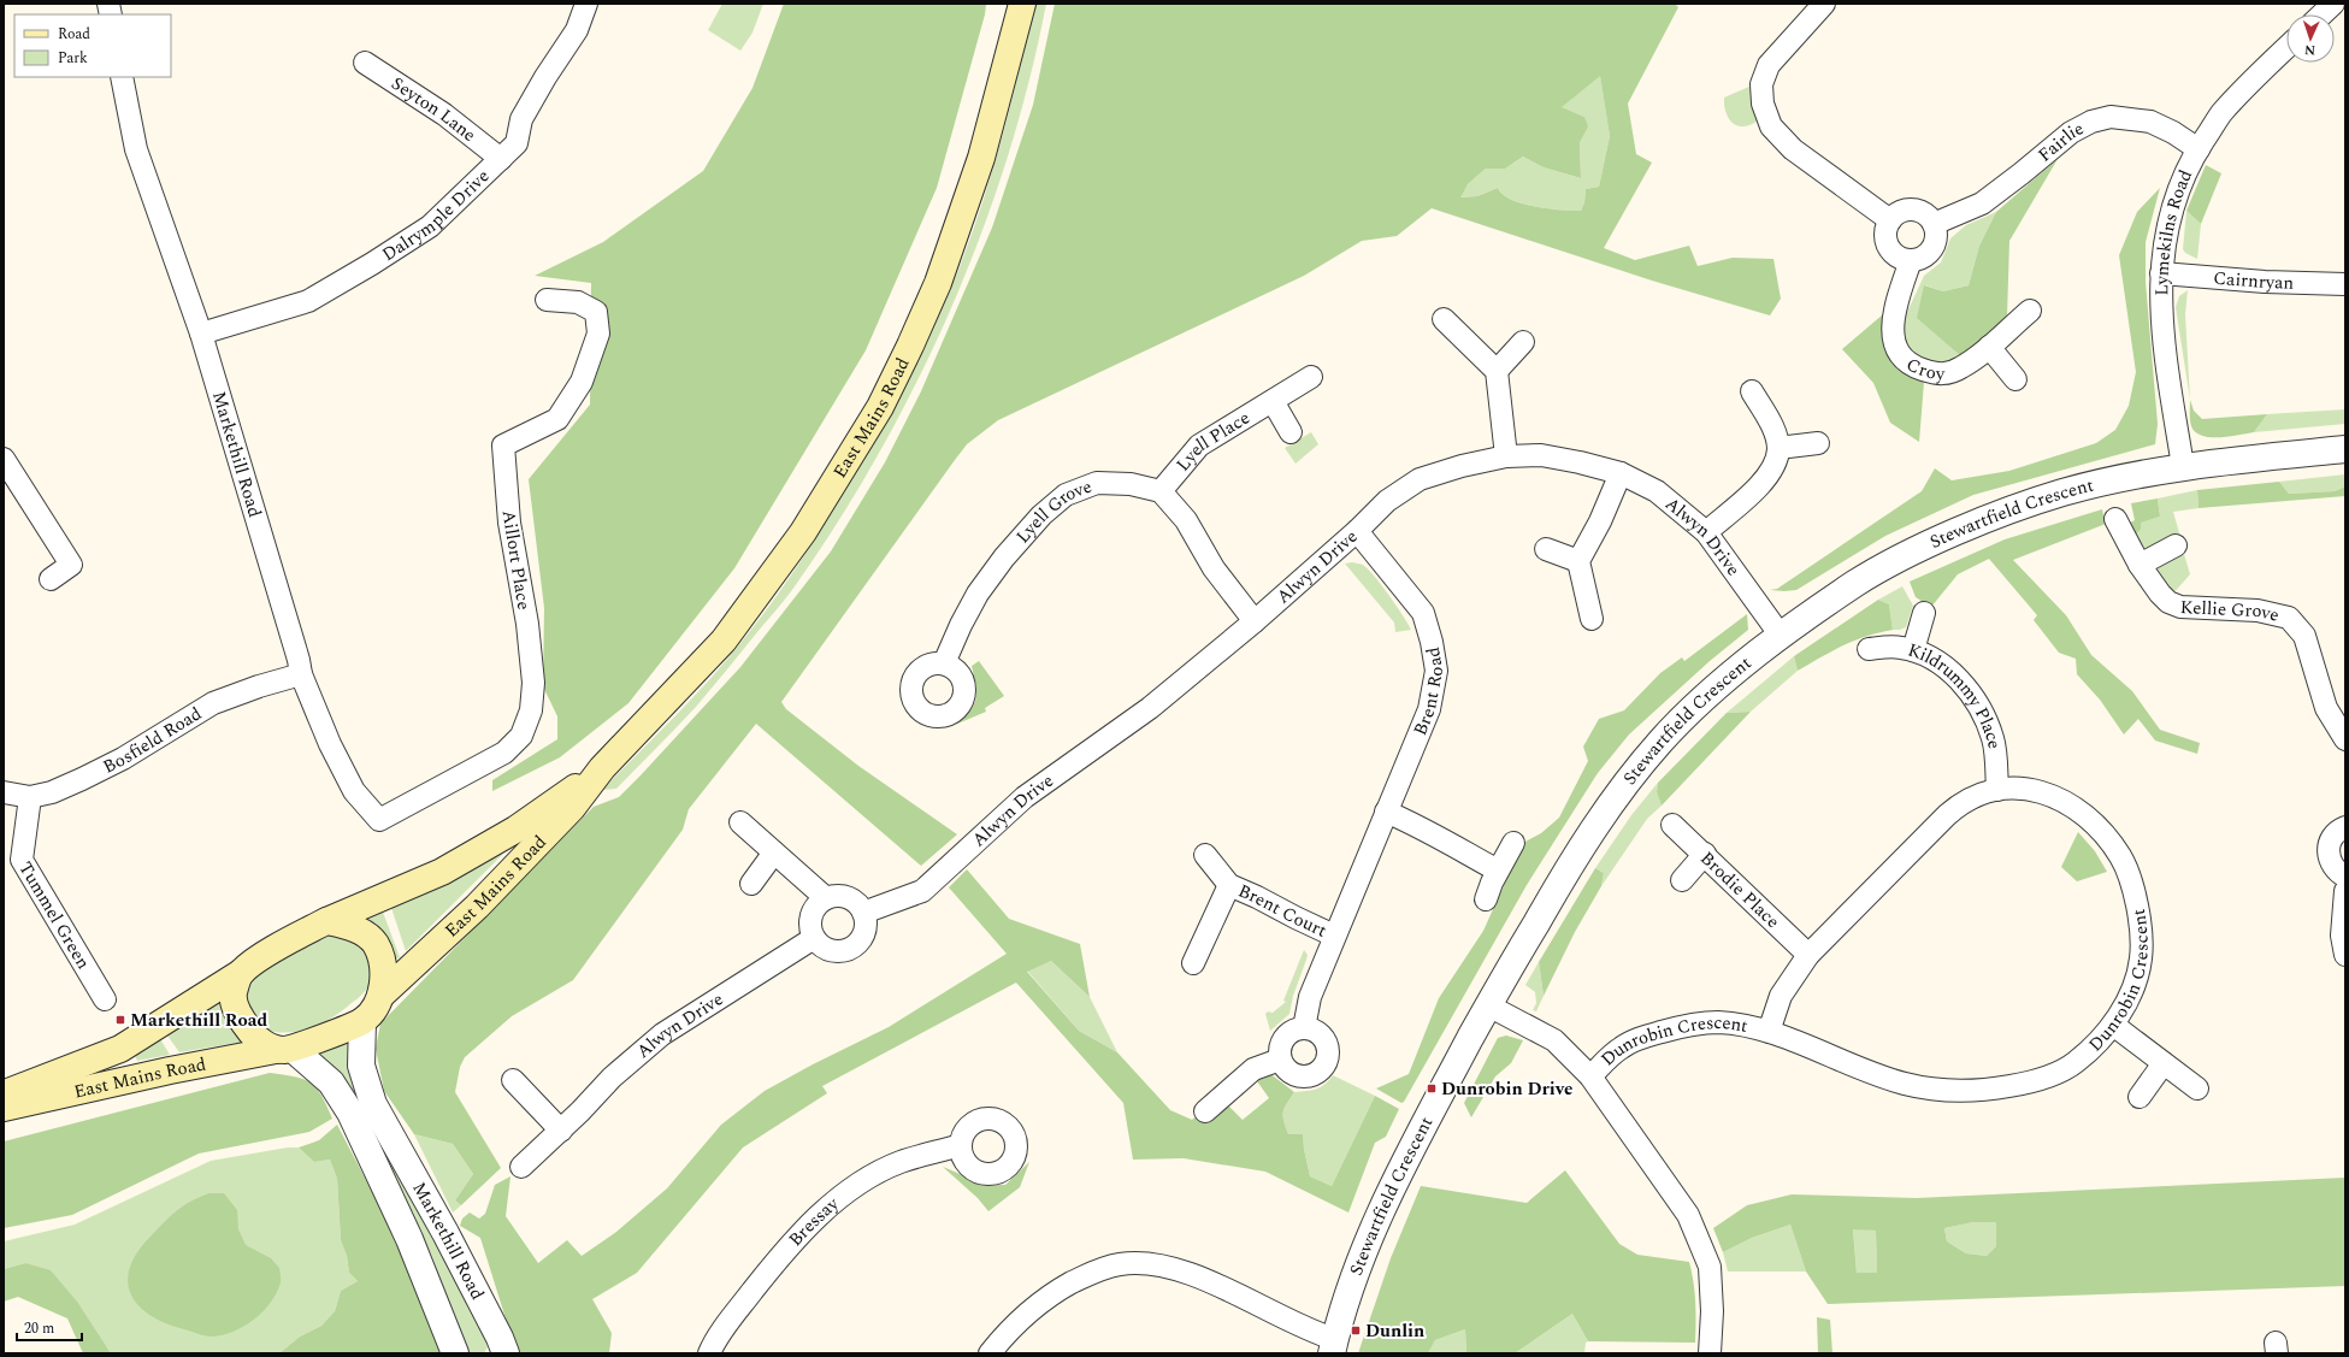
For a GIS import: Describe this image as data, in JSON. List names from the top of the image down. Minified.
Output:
{"streets":{"main road":["East Mains Road"],"street":["Seyton Lane","Fairlie","Dalrymple Drive","Lymekilns Road","Cairnryan","Croy","Lyell Place","Markethill Road","Lyell Grove","Stewartfield Crescent","Alwyn Drive","Aillort Place","Kellie Grove","Brent Road","Kildrummy Place","Bosfield Road","Brodie Place","Brent Court","Tummel Green","Dunrobin Crescent","Bressay"]},"crossings":[["Seyton Lane","Dalrymple Drive"],["Fairlie","Lymekilns Road"],["Fairlie","Croy"],["Dalrymple Drive","Markethill Road"],["Lymekilns Road","Cairnryan"],["Lymekilns Road","Stewartfield Crescent"],["East Mains Road","Markethill Road"],["Lyell Place","Lyell Grove"],["Markethill Road","Aillort Place"],["Markethill Road","Bosfield Road"],["Stewartfield Crescent","Alwyn Drive"],["Alwyn Drive","Brent Road"],["Brent Road","Brent Court"],["Kildrummy Place","Dunrobin Crescent"],["Bosfield Road","Tummel Green"],["Brodie Place","Dunrobin Crescent"]],"places":{"transit":["Markethill Road","Dunrobin Drive","Dunlin"]},"legend":["Road","Park"],"scale_bar":"20 m","north":"bottom"}
